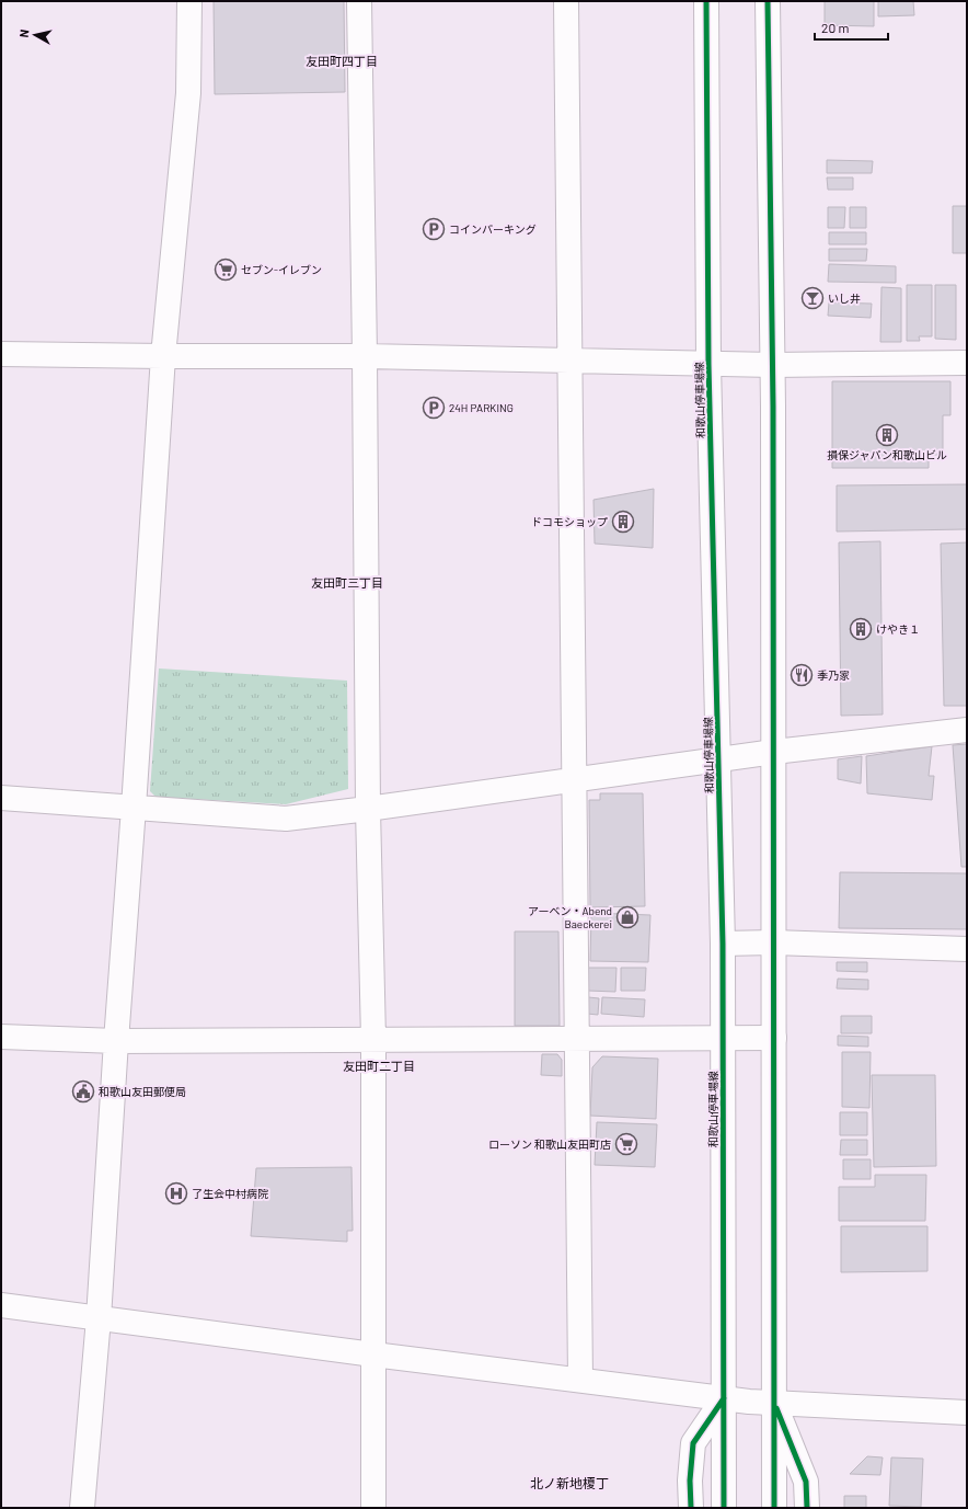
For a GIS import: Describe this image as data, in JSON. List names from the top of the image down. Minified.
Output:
{"streets":{"street":["和歌山停車場線"]},"districts":["友田町四丁目","友田町三丁目","友田町二丁目","北ノ新地榎丁"],"places":{"parking":["コインパーキング","24H PARKING"],"supermarket":["セブン-イレブン","ローソン 和歌山友田町店"],"bar":["いし井"],"building":["損保ジャパン和歌山ビル","ドコモショップ","けやき１"],"restaurant":["季乃家"],"shop":["アーベン・Abend Baeckerei"],"public building":["和歌山友田郵便局"],"hospital":["了生会中村病院"]},"scale_bar":"20 m","north":"left"}
